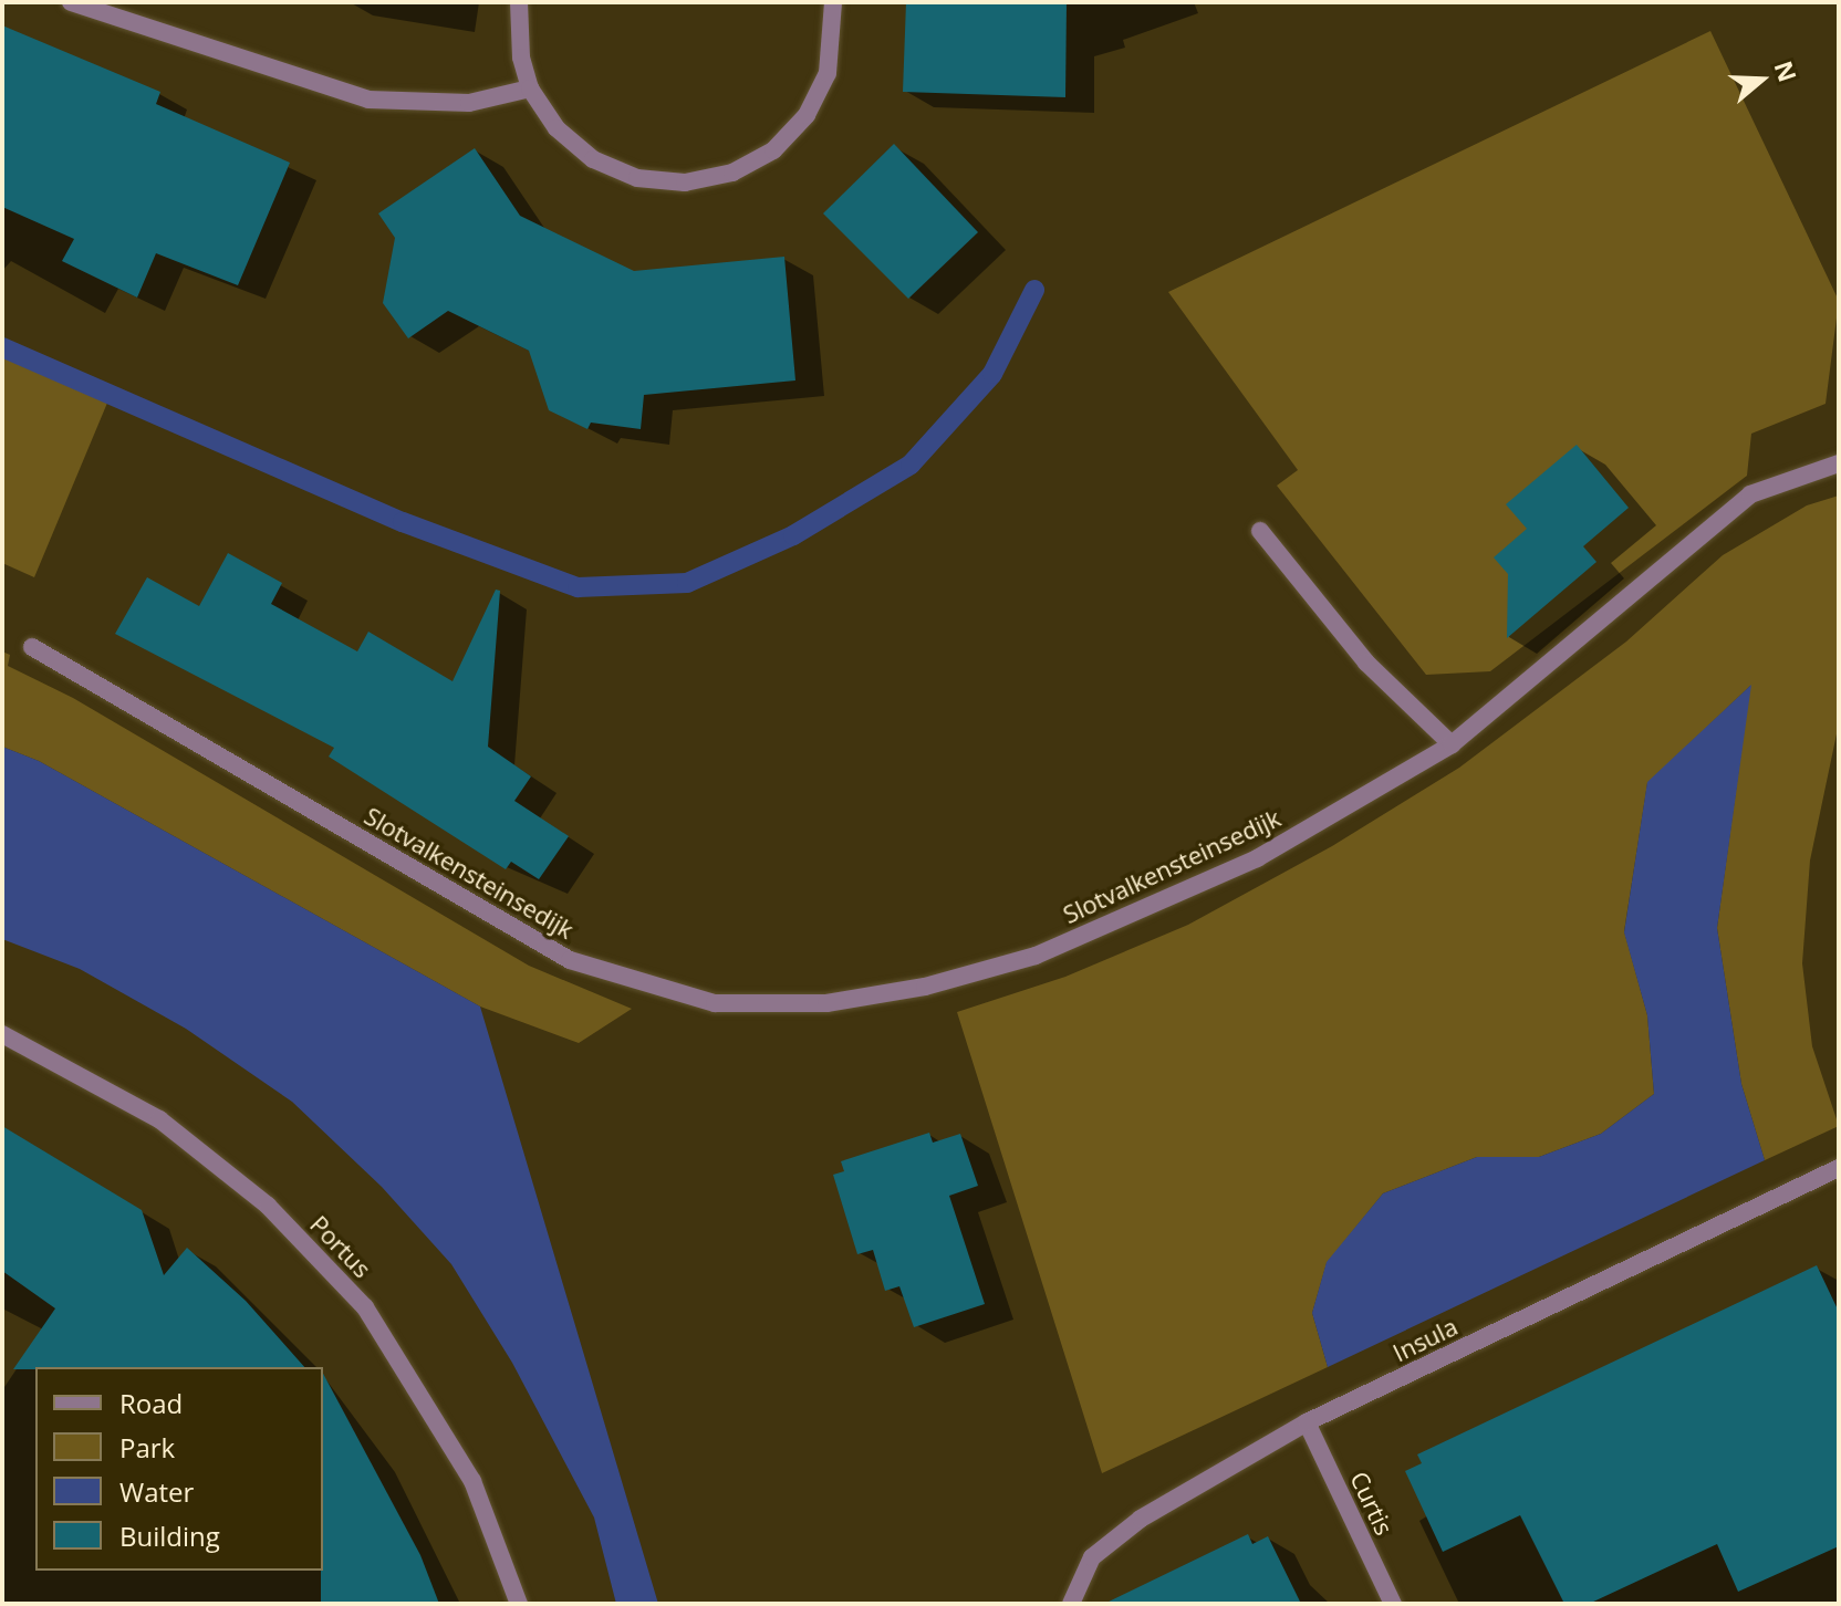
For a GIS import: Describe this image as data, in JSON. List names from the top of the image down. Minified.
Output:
{"streets":{"street":["Slotvalkensteinsedijk","Portus","Insula","Curtis"]},"crossings":[["Insula","Curtis"]],"legend":["Road","Park","Water","Building"],"north":"right"}
